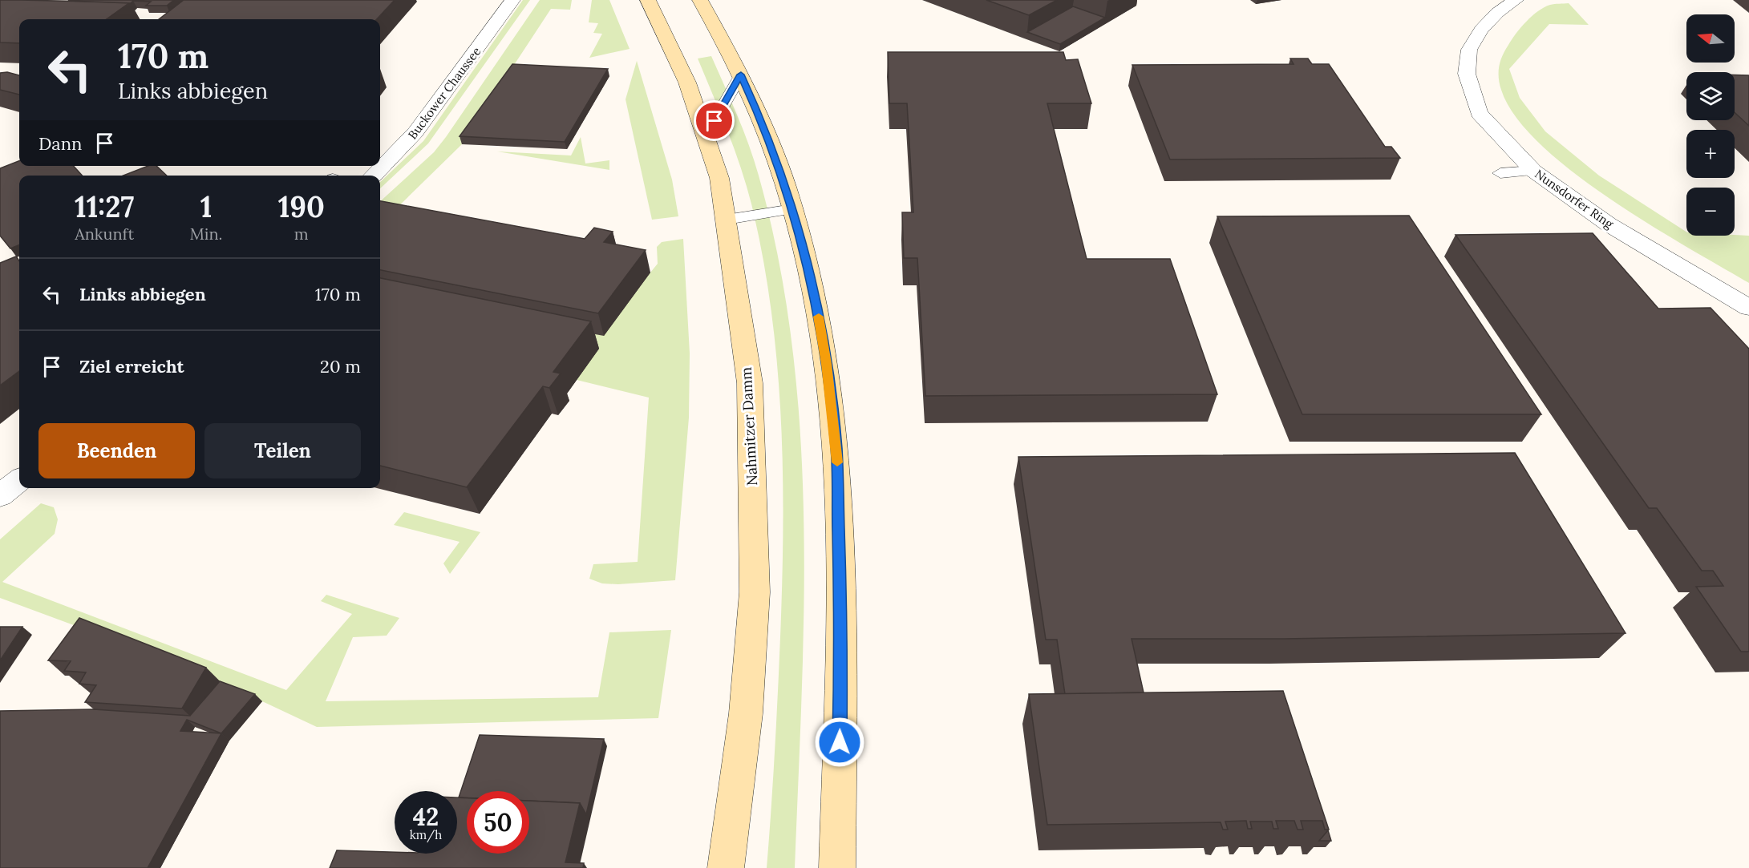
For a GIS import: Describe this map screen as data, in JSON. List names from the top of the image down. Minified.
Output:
{"streets":{"main road":["Nahmitzer Damm"],"street":["Buckower Chaussee","Nunsdorfer Ring"]},"north":"left","page":{"map_buttons":["+","−"],"turn":["170 m","Links abbiegen"],"then":"Dann","eta":["11:27","Ankunft","1","Min.","190","m"],"list":[{"name":"Links abbiegen","value":"170 m"},{"name":"Ziel erreicht","value":"20 m"}],"buttons":["Beenden","Teilen"],"speed":"42 km/h","limit":"50"}}
